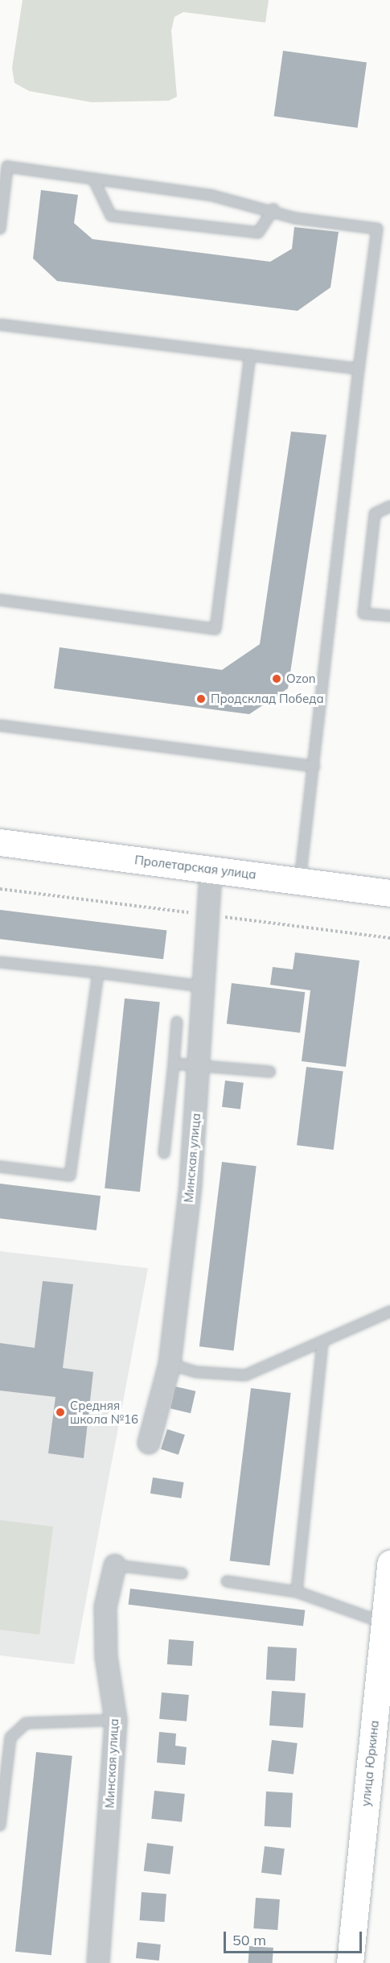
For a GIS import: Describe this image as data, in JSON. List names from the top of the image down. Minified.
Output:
{"streets":{"main road":["Пролетарская улица","улица Юркина"],"street":["Минская улица"]},"crossings":[["Пролетарская улица","Минская улица"]],"places":["Ozon","Продсклад Победа","Средняя школа №16"],"scale_bar":"50 m"}
